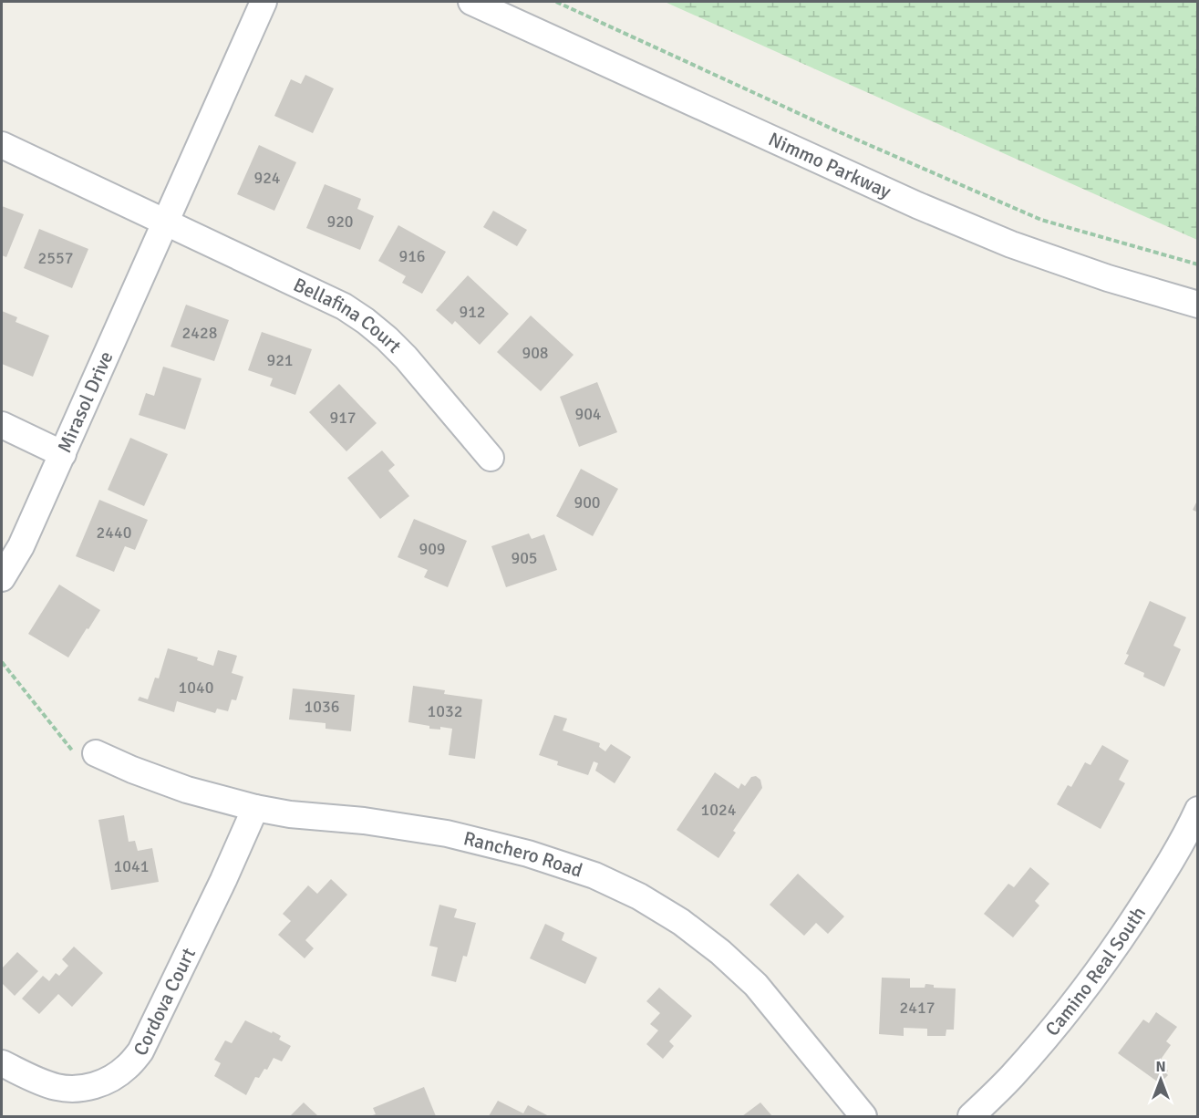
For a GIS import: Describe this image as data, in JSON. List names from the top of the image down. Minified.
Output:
{"streets":{"street":["Nimmo Parkway","Bellafina Court","Mirasol Drive","Ranchero Road","Camino Real South","Cordova Court"]},"crossings":[["Bellafina Court","Mirasol Drive"],["Ranchero Road","Cordova Court"]],"house_numbers":["924","920","916","2557","912","2428","908","921","904","917","900","2440","909","905","1040","1036","1032","1024","1041","2417"],"north":"top"}
